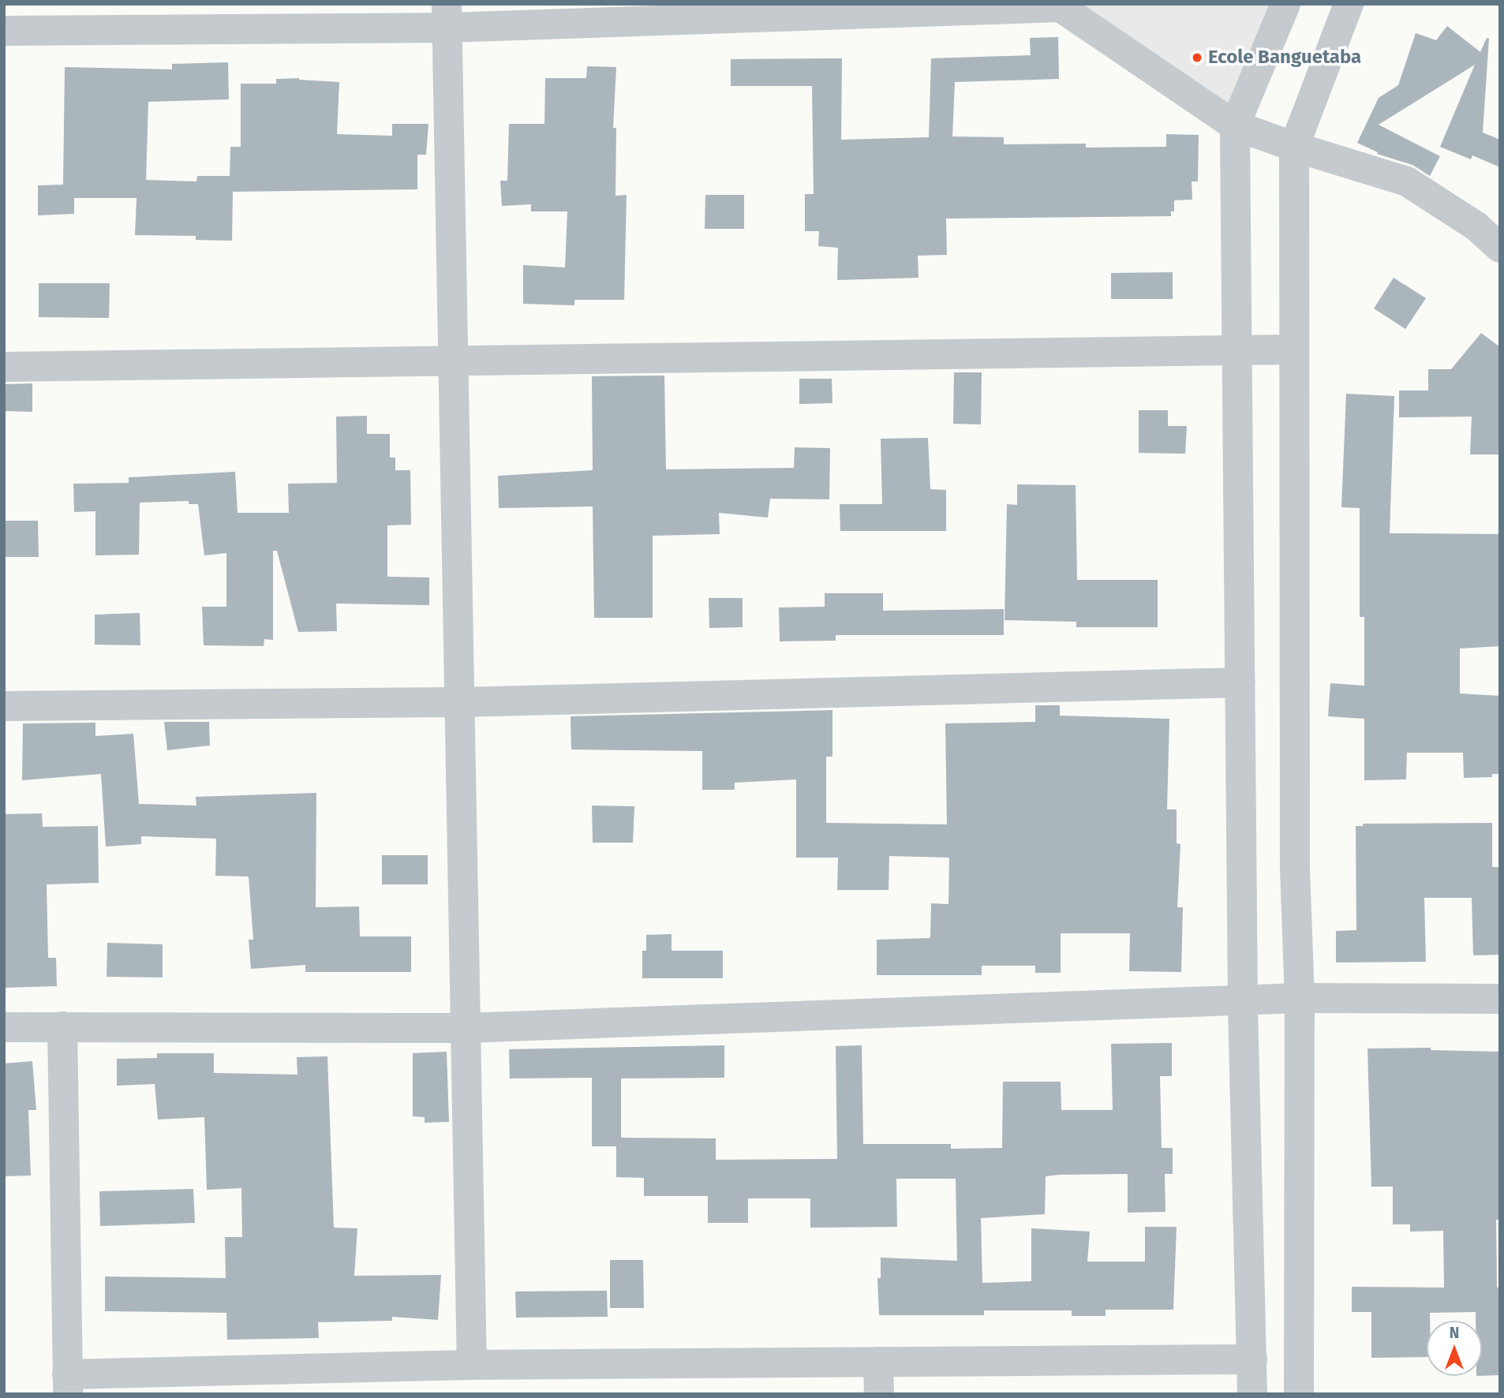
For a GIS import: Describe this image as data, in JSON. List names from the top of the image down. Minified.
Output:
{"places":["Ecole Banguetaba"],"north":"top"}
